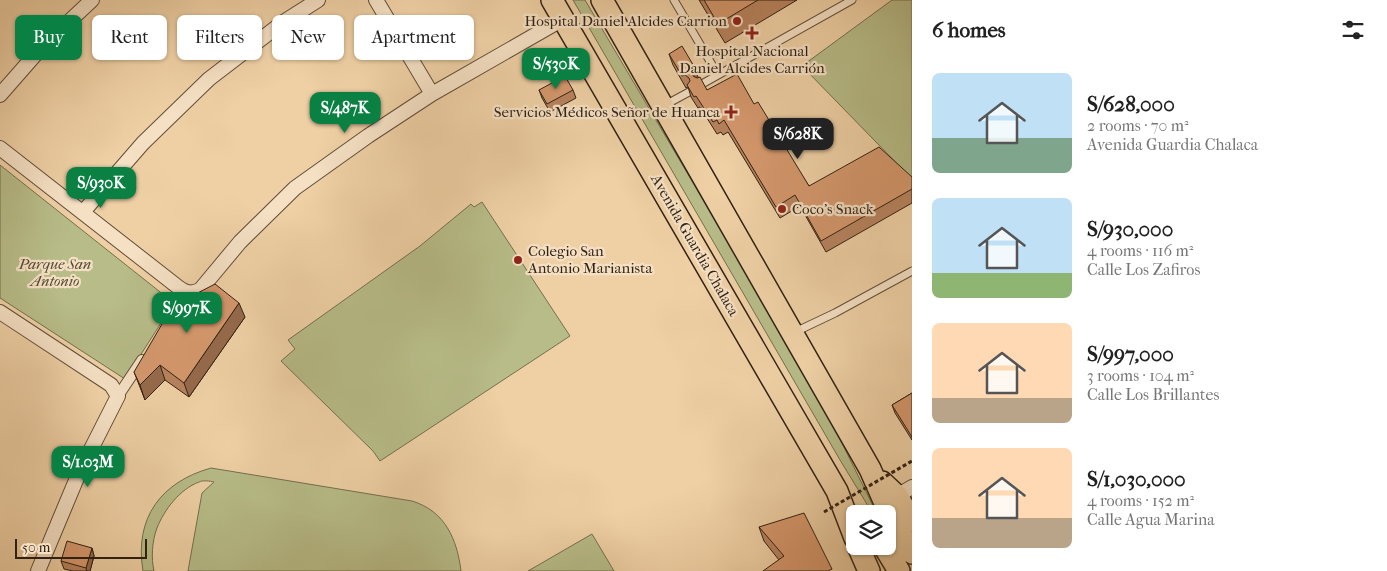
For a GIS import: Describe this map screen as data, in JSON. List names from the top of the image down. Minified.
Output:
{"streets":{"main road":["Avenida Guardia Chalaca"]},"parks":["Parque San Antonio"],"places":{"other":["Hospital Daniel Alcides Carrion","Coco's Snack","Colegio San Antonio Marianista"],"health":["Hospital Nacional Daniel Alcides Carrión","Servicios Médicos Señor de Huanca"]},"scale_bar":"50 m","page":{"heading":"6 homes","chip":["Buy","Rent","Filters","New","Apartment"],"price":["S/530K","S/487K","S/628K","S/930K","S/997K","S/1.03M"],"list":[{"name":"S/628,000","note":"2 rooms · 70 m² · Avenida Guardia Chalaca"},{"name":"S/930,000","note":"4 rooms · 116 m² · Calle Los Zafiros"},{"name":"S/997,000","note":"3 rooms · 104 m² · Calle Los Brillantes"},{"name":"S/1,030,000","note":"4 rooms · 152 m² · Calle Agua Marina"}],"scale":"50 m"}}
